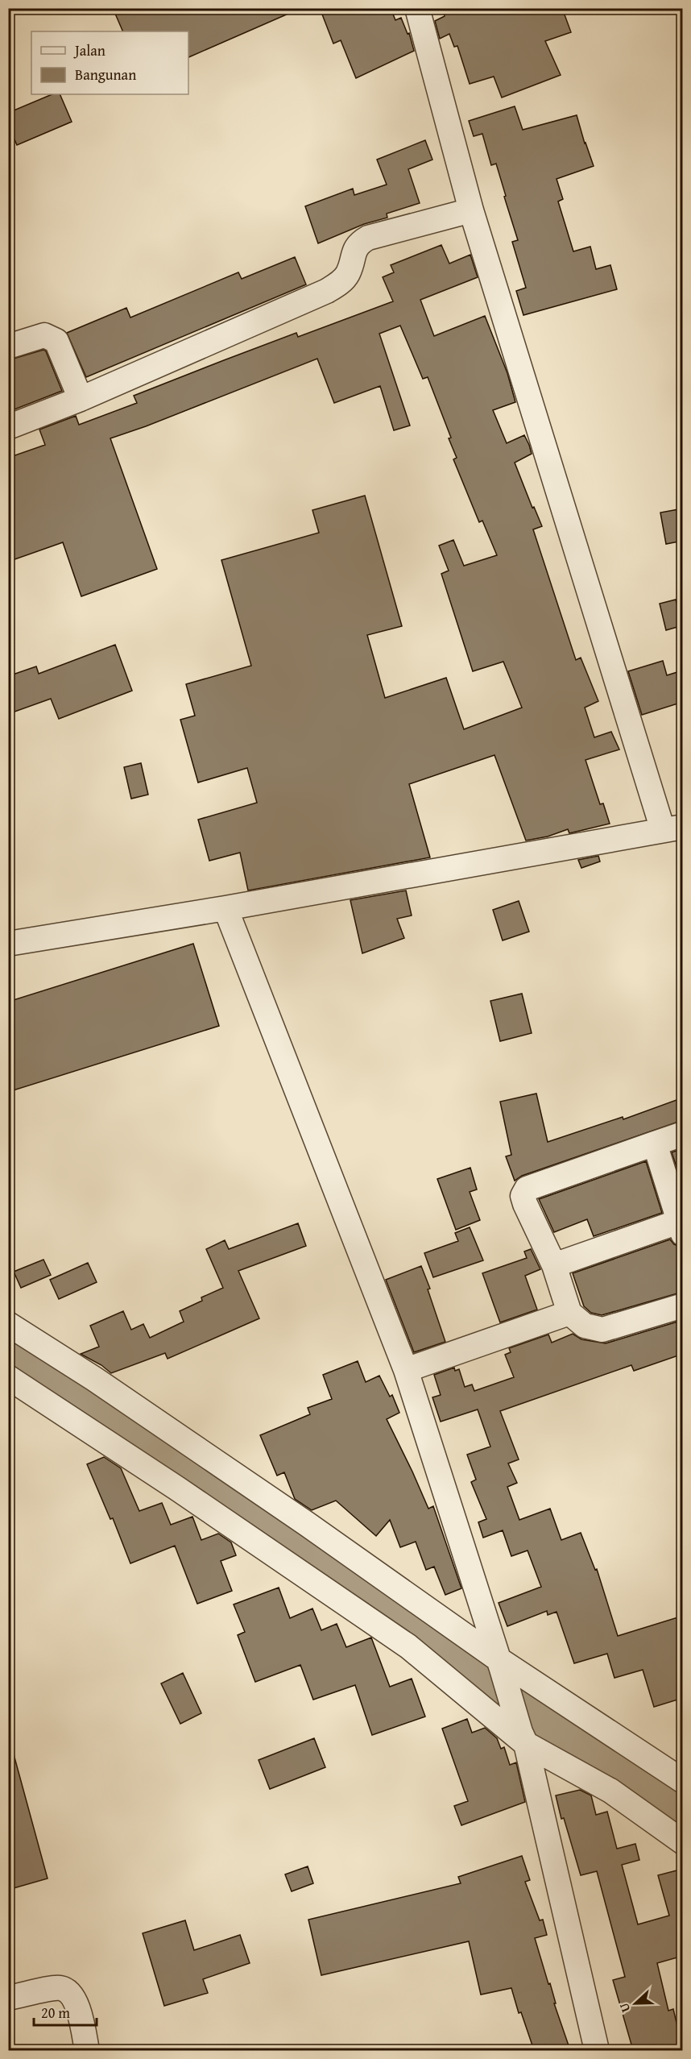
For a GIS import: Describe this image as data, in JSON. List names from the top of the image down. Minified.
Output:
{"legend":["Jalan","Bangunan"],"scale_bar":"20 m","north":"left"}
